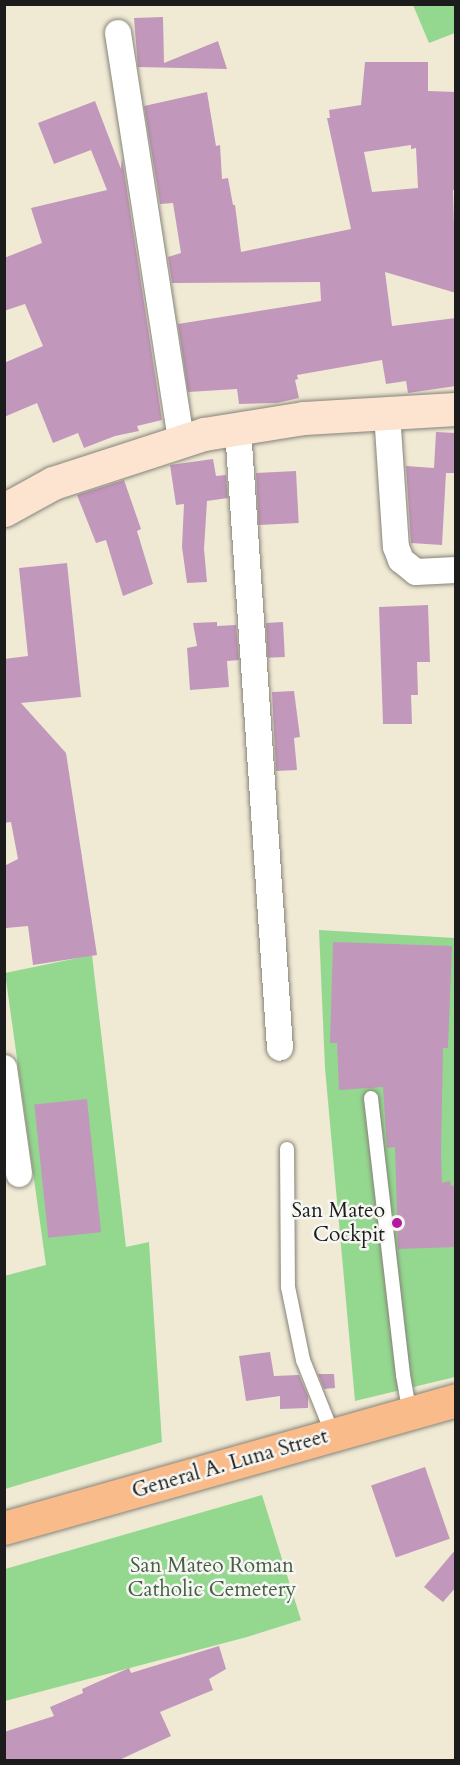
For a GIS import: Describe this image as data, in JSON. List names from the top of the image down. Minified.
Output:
{"streets":{"main road":["General A. Luna Street"]},"parks":["San Mateo Roman Catholic Cemetery"],"places":["San Mateo Cockpit"]}
